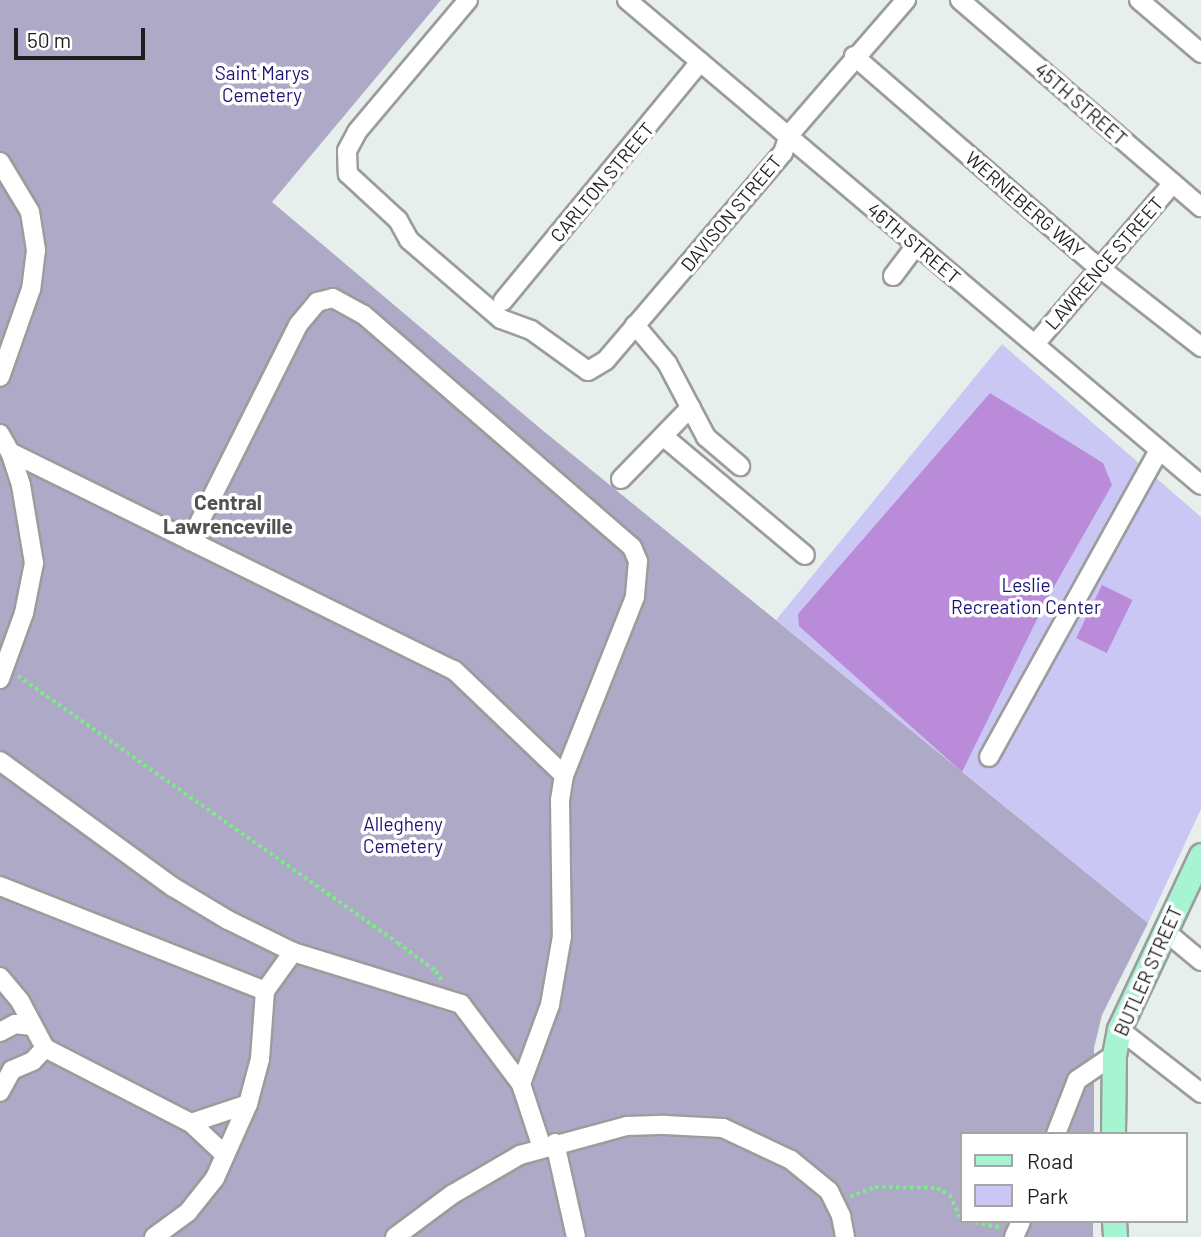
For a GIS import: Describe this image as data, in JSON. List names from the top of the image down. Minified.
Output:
{"streets":{"main road":["BUTLER STREET"],"street":["45TH STREET","CARLTON STREET","WERNEBERG WAY","DAVISON STREET","46TH STREET","LAWRENCE STREET"]},"crossings":[["45TH STREET","LAWRENCE STREET"],["CARLTON STREET","46TH STREET"],["WERNEBERG WAY","DAVISON STREET"],["WERNEBERG WAY","LAWRENCE STREET"],["DAVISON STREET","46TH STREET"],["46TH STREET","LAWRENCE STREET"]],"districts":["Central Lawrenceville"],"parks":["Saint Marys Cemetery","Leslie Recreation Center","Allegheny Cemetery"],"legend":["Road","Park"],"scale_bar":"50 m"}
